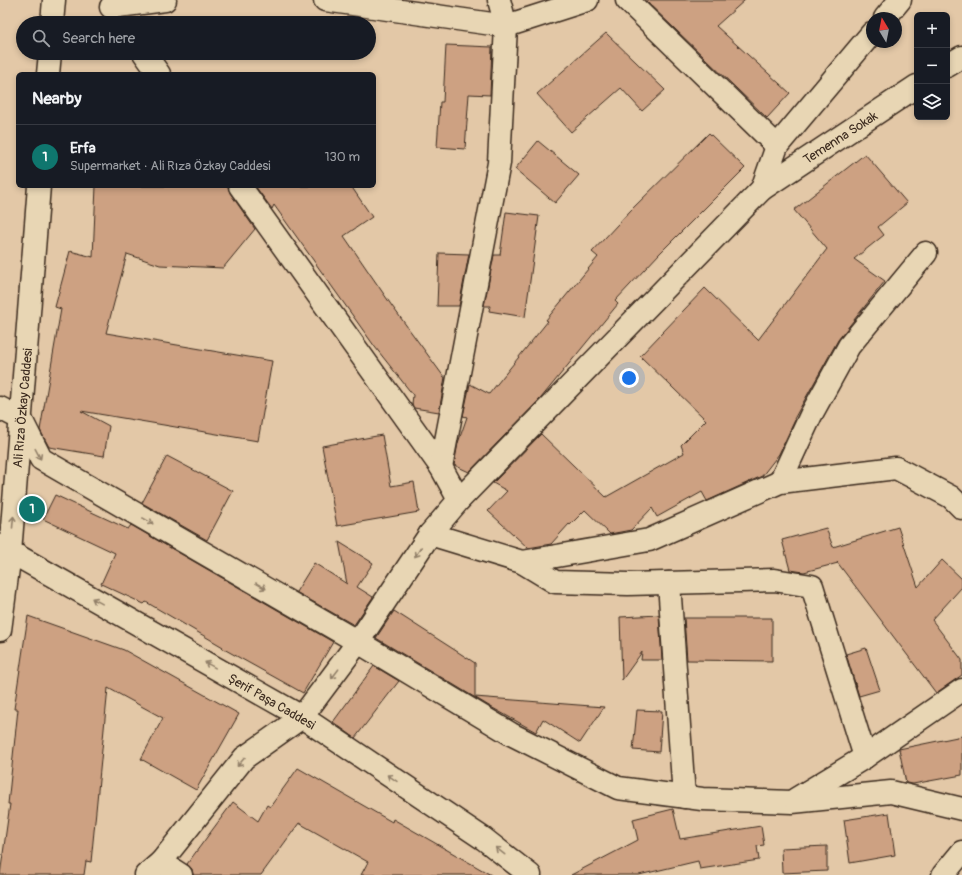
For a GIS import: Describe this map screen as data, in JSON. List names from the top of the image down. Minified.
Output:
{"streets":{"street":["Temenna Sokak","Ali Rıza Özkay Caddesi","Şerif Paşa Caddesi"]},"crossings":[["Ali Rıza Özkay Caddesi","Şerif Paşa Caddesi"]],"north":"top","page":{"map_buttons":["+","−"],"search":"Search here","heading":"Nearby","list":[{"mark":"1","name":"Erfa","note":"Supermarket · Ali Rıza Özkay Caddesi","value":"130 m"}],"pins":"1"}}
